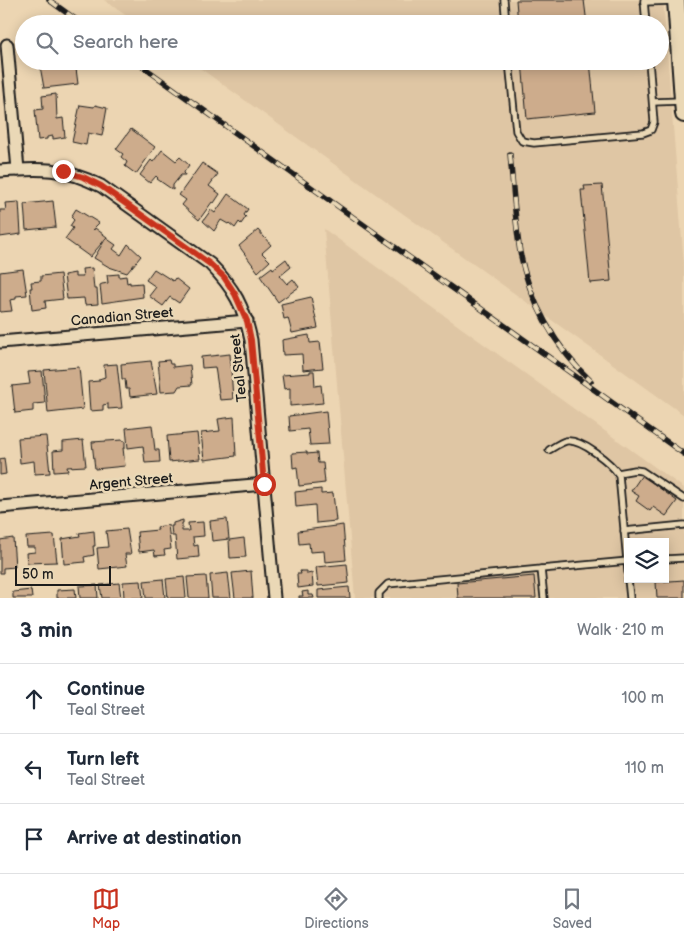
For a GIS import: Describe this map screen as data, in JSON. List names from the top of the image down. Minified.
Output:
{"streets":{"street":["Canadian Street","Teal Street","Argent Street"]},"crossings":[["Canadian Street","Teal Street"],["Teal Street","Argent Street"]],"scale_bar":"50 m","page":{"search":"Search here","scale":"50 m","heading":["3 min","Walk · 210 m"],"list":[["Continue","Teal Street","100 m"],["Turn left","Teal Street","110 m"],"Arrive at destination"],"nav":["Map","Directions","Saved"]}}
